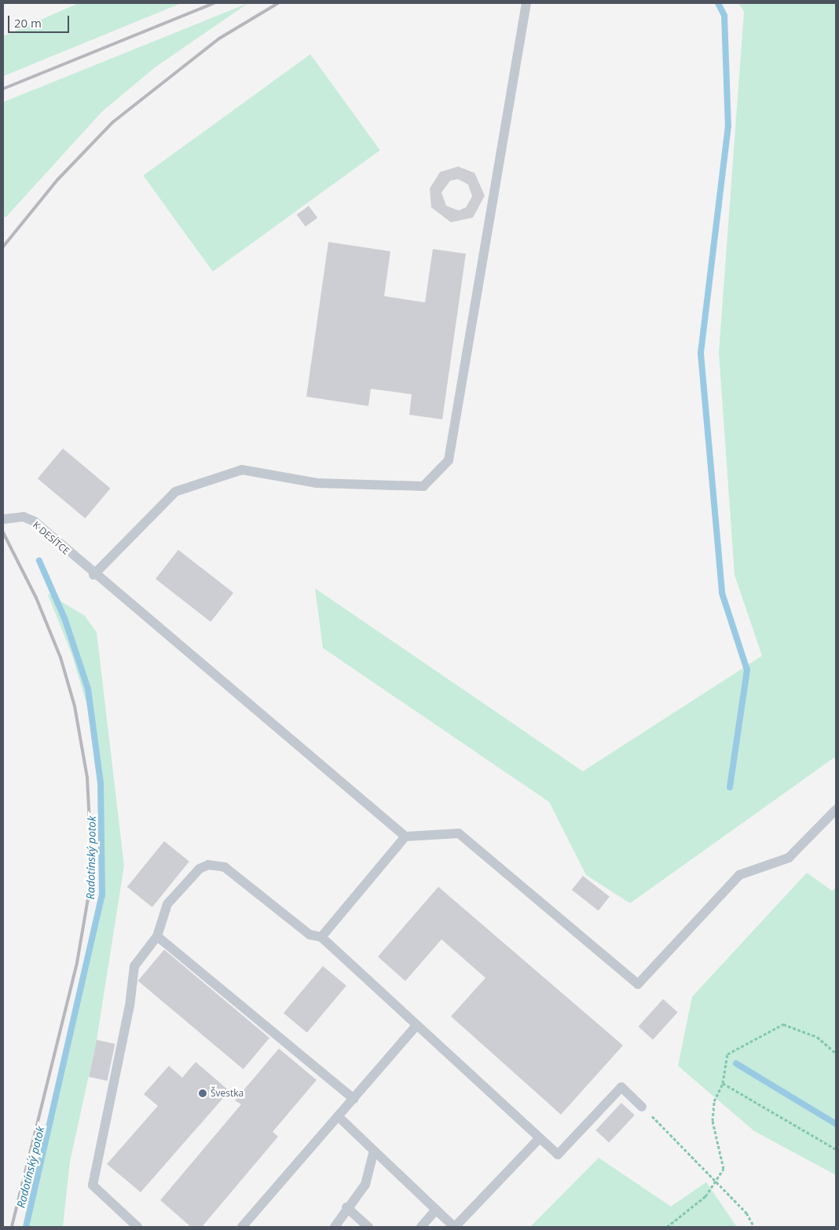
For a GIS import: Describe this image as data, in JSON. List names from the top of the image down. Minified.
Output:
{"streets":{"lane":["K DESÍTCE"]},"water":["Radotínský potok"],"places":["Švestka"],"scale_bar":"20 m"}
